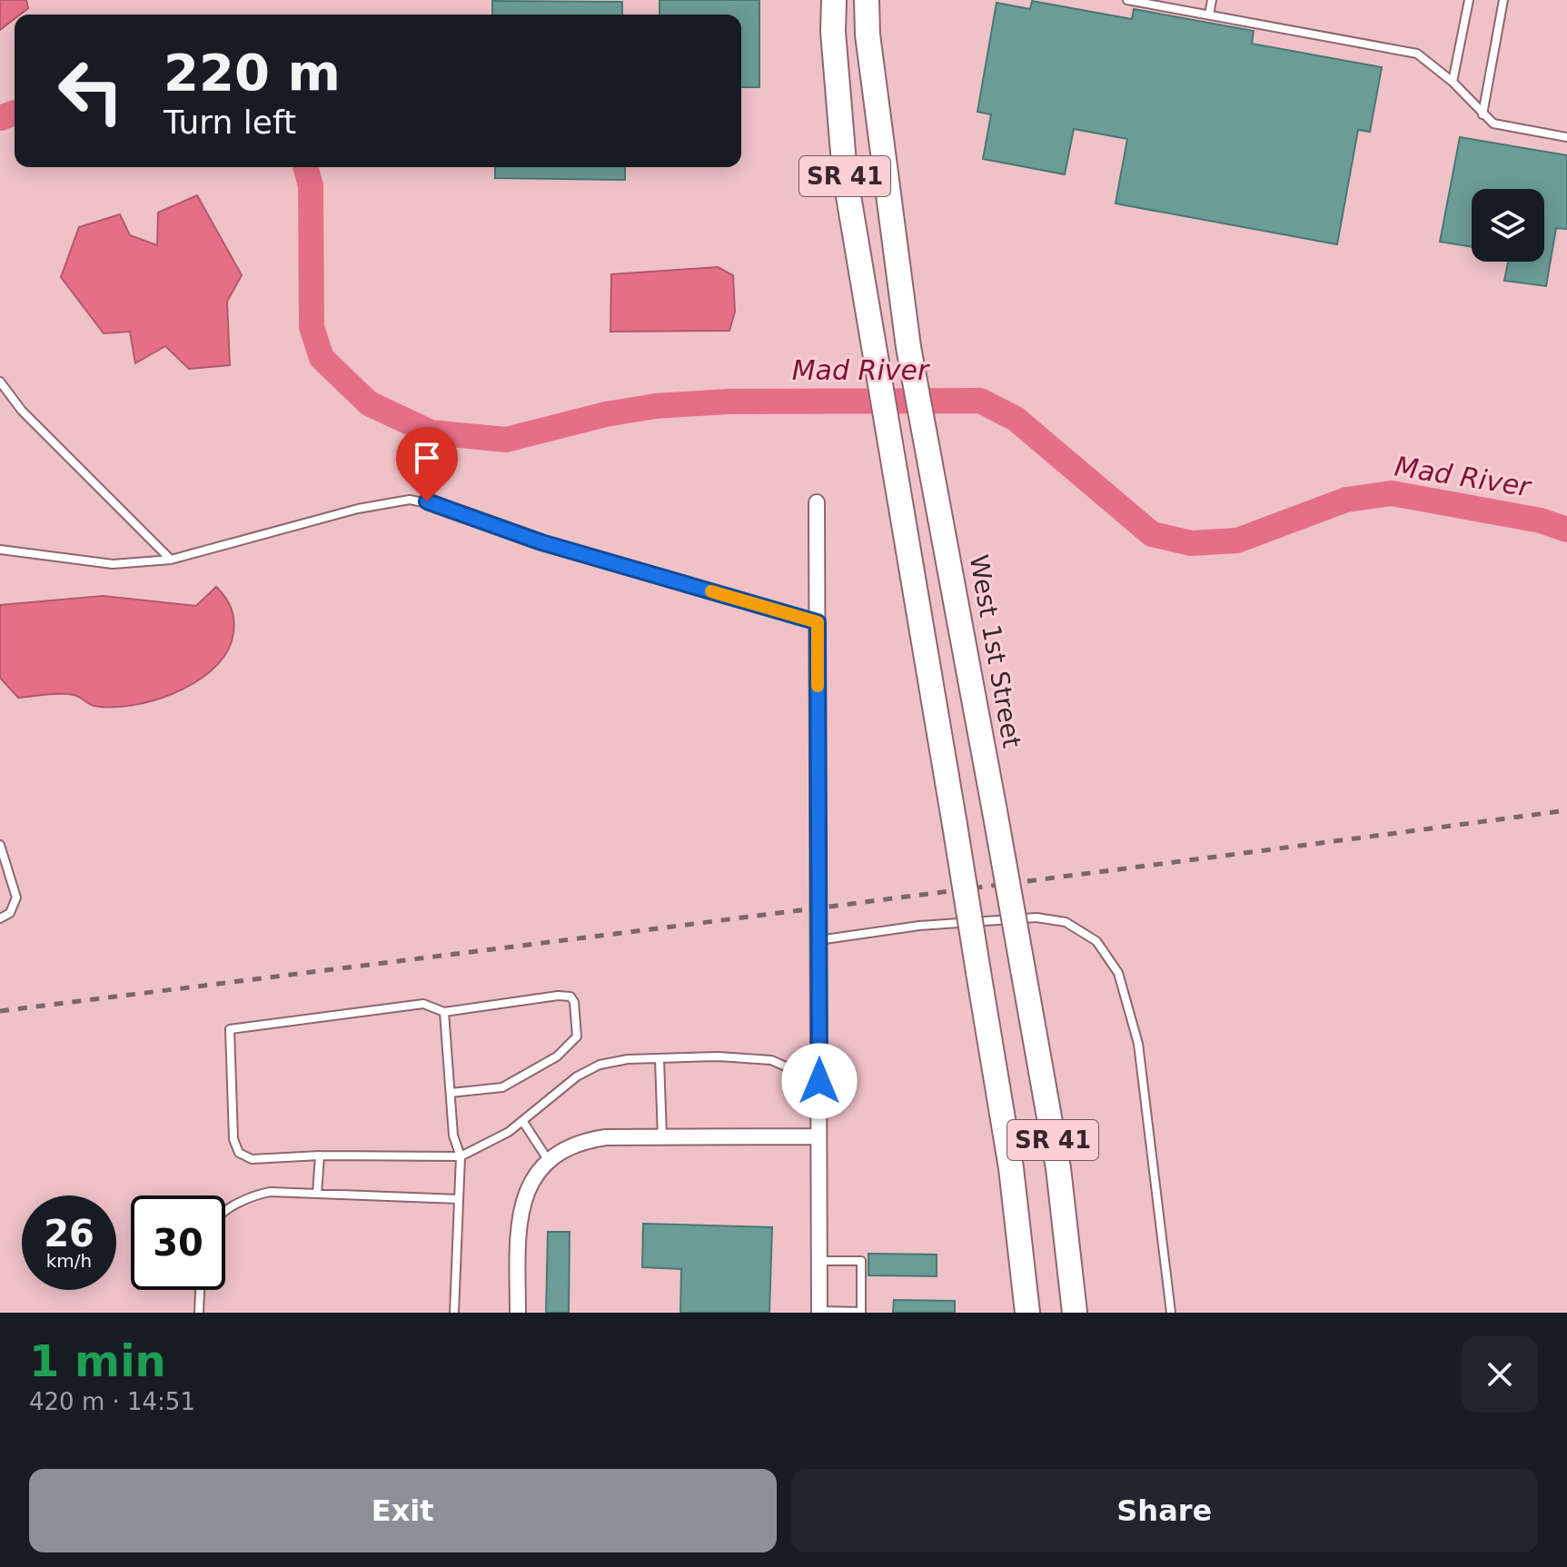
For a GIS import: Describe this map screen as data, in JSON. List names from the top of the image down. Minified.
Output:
{"streets":{"main road":["SR 41","West 1st Street"]},"water":["Mad River"],"page":{"turn":["220 m","Turn left"],"speed":"26 km/h","limit":"30","heading":["1 min","420 m · 14:51"],"buttons":["Exit","Share"]}}
